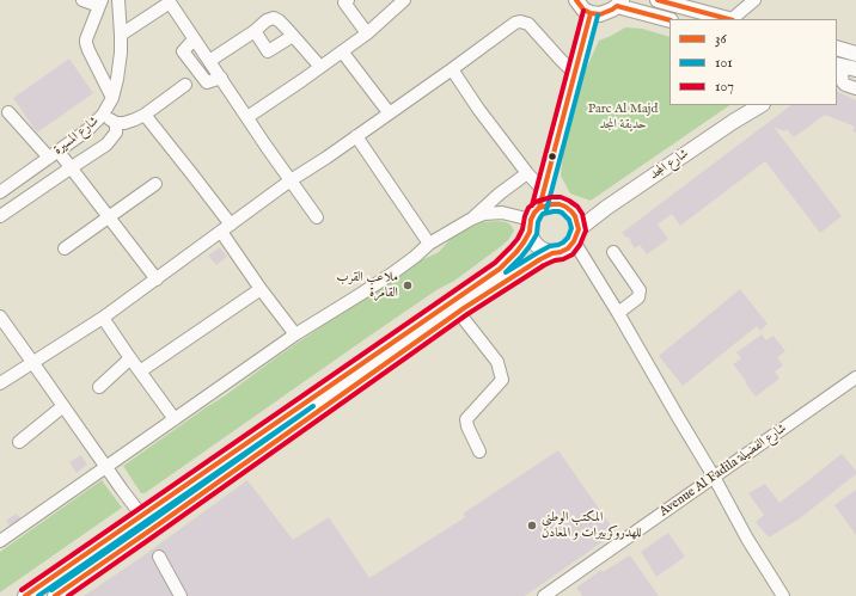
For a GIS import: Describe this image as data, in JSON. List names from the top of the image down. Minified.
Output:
{"streets":{"main road":["شارع المجد"],"street":["شارع المسيرة","Avenue Al Fadila شارع الفضيلة"]},"parks":["Parc Al Majd حديقة المجد"],"places":["ملاعب القرب القامرة","المكتب الوطني للهدروكربيرات و المعادن"],"lines":["transit line 36","transit line 107","transit line 101"],"legend":["36","101","107"]}
